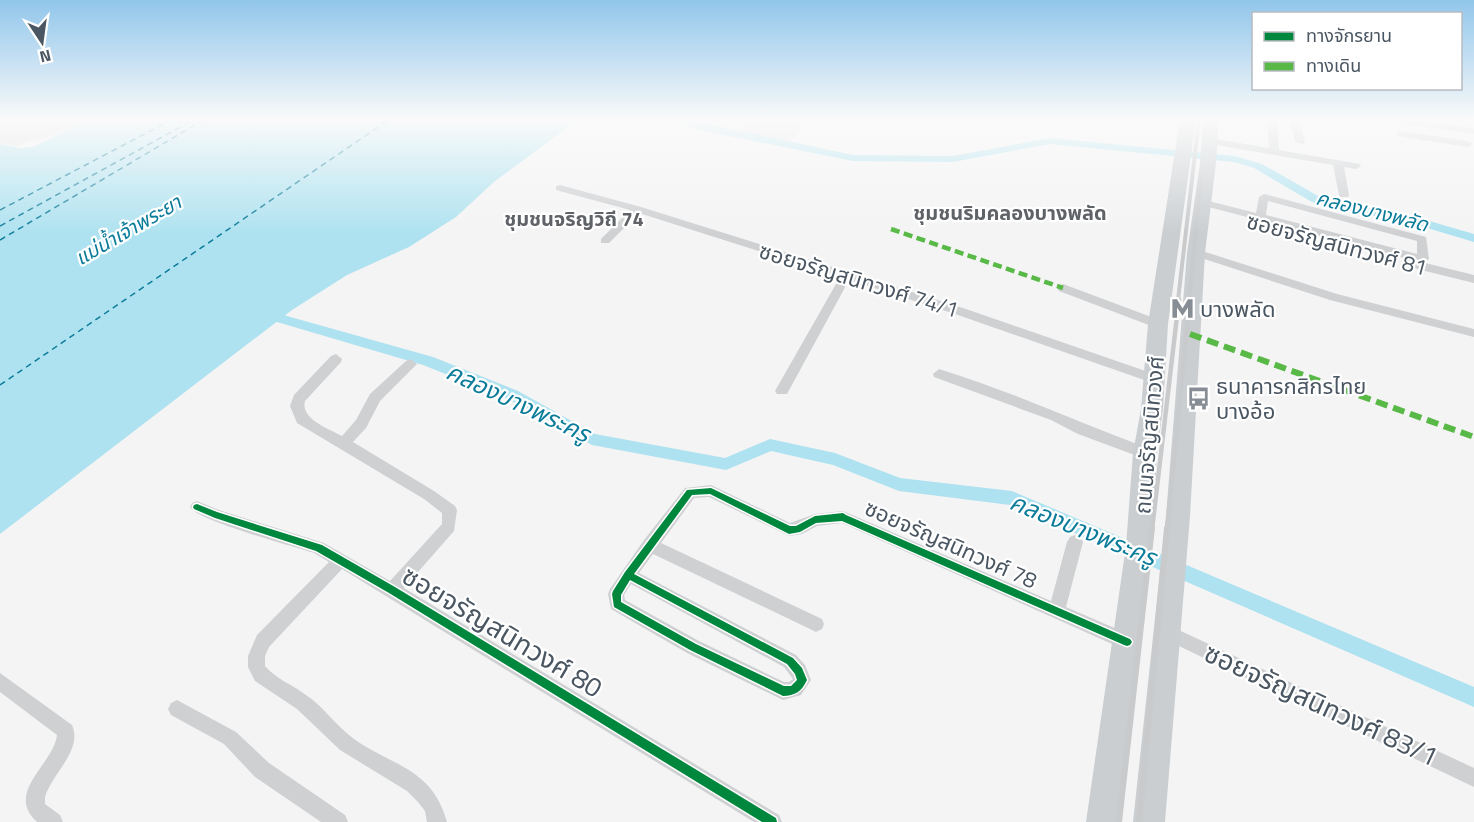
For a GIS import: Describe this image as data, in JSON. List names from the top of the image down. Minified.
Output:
{"streets":{"main road":["ถนนจรัญสนิทวงศ์"],"street":["ซอยจรัญสนิทวงศ์ 81","ซอยจรัญสนิทวงศ์ 74/1","ซอยจรัญสนิทวงศ์ 78","ซอยจรัญสนิทวงศ์ 80","ซอยจรัญสนิทวงศ์ 83/1"]},"crossings":[["ซอยจรัญสนิทวงศ์ 81","ถนนจรัญสนิทวงศ์"],["ซอยจรัญสนิทวงศ์ 74/1","ถนนจรัญสนิทวงศ์"],["ถนนจรัญสนิทวงศ์","ซอยจรัญสนิทวงศ์ 78"],["ถนนจรัญสนิทวงศ์","ซอยจรัญสนิทวงศ์ 83/1"]],"districts":["ชุมชนริมคลองบางพลัด","ชุมชนจริญวิถี 74"],"water":["คลองบางพลัด","แม่น้ำเจ้าพระยา","คลองบางพระครู"],"places":{"metro station":["บางพลัด"],"bus stop":["ธนาคารกสิกรไทย บางอ้อ"]},"legend":["ทางจักรยาน","ทางเดิน"],"north":"bottom"}
